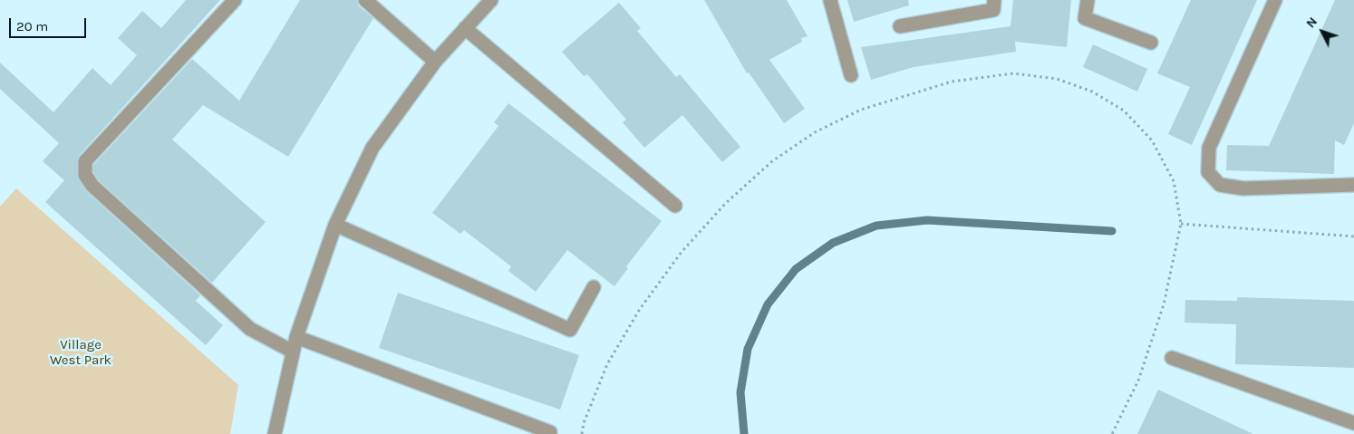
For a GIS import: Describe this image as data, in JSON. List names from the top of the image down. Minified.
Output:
{"parks":["Village West Park"],"scale_bar":"20 m","north":"top left"}
